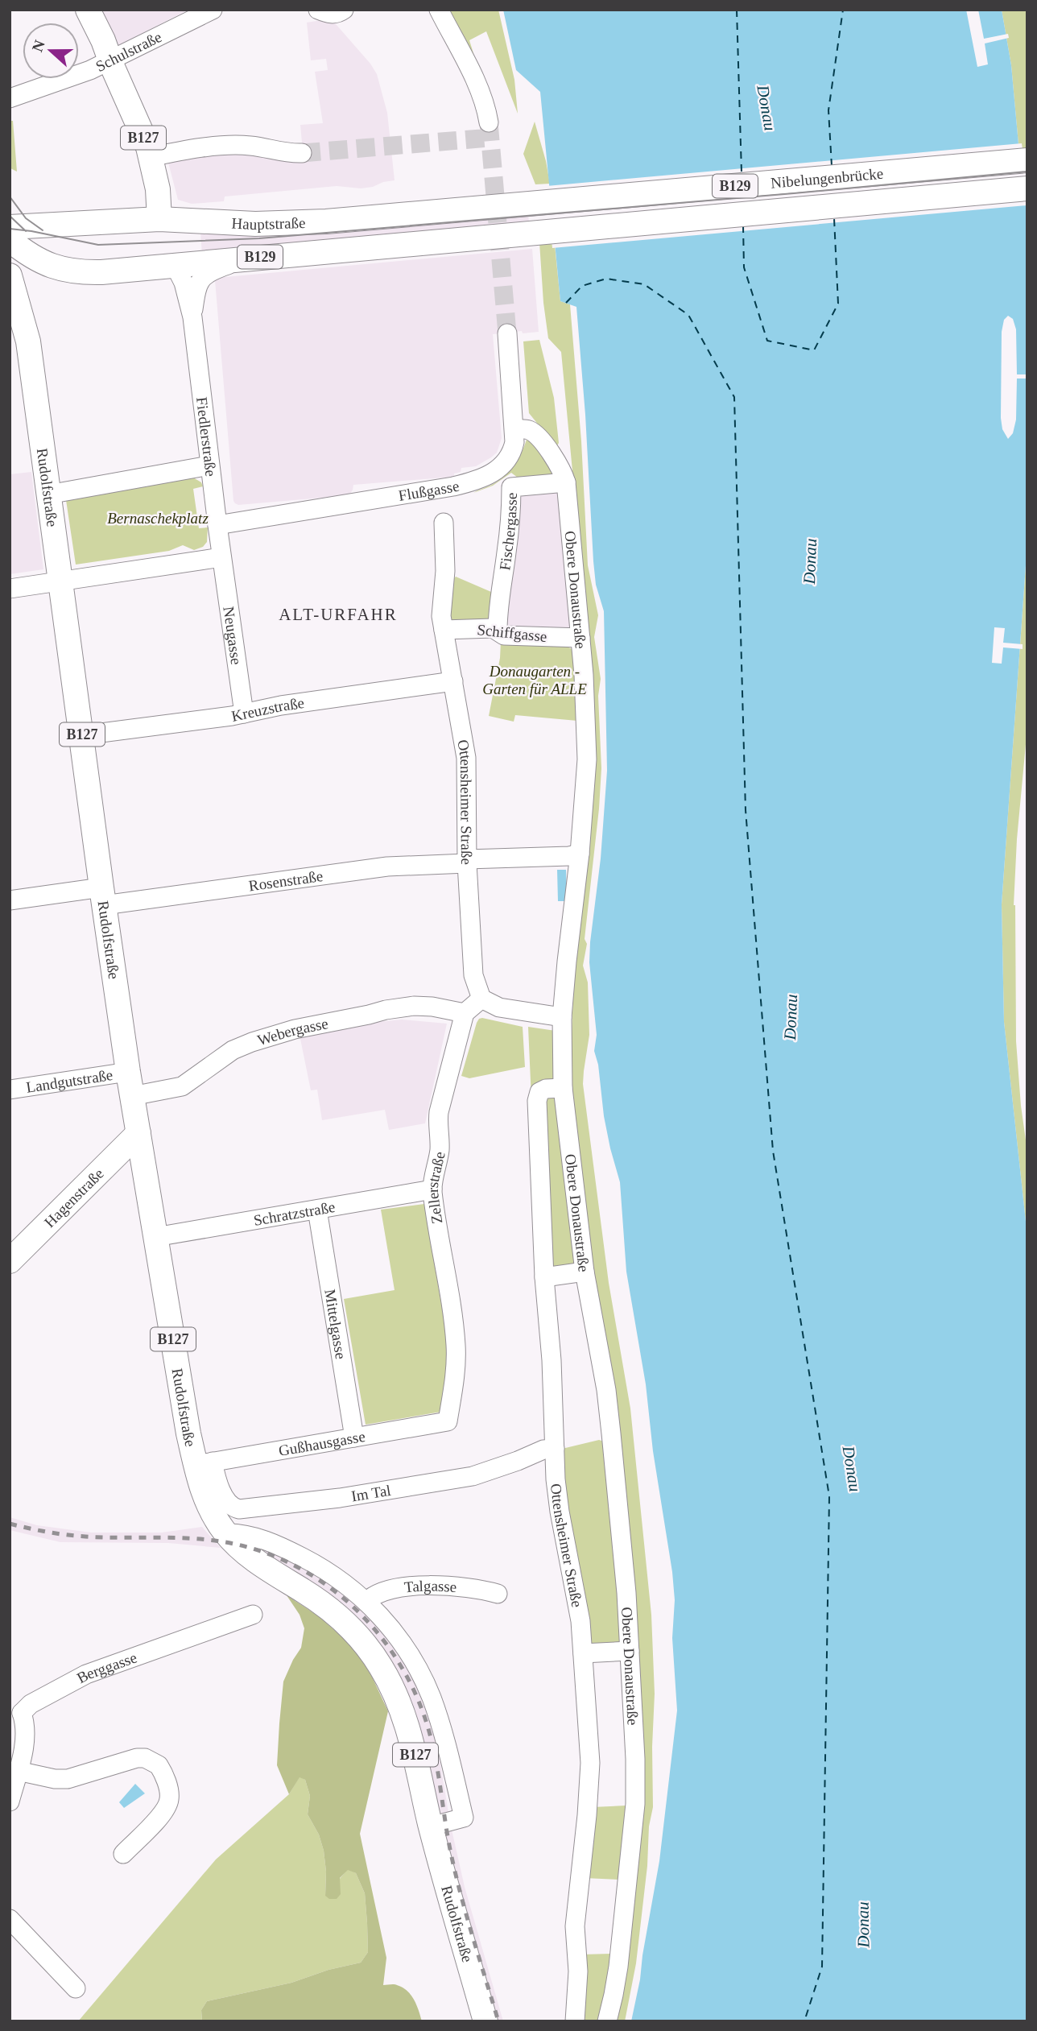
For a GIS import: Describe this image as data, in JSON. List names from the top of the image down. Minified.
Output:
{"streets":{"main road":["B127","Nibelungenbrücke","B129","Hauptstraße","Rudolfstraße","Hagenstraße"],"street":["Schulstraße","Fiedlerstraße","Flußgasse","Fischergasse","Obere Donaustraße","Schiffgasse","Neugasse","Kreuzstraße","Ottensheimer Straße","Rosenstraße","Webergasse","Landgutstraße","Zellerstraße","Schratzstraße","Mittelgasse","Gußhausgasse","Im Tal","Talgasse","Berggasse"]},"crossings":[["Schulstraße","B127"],["B127","Hauptstraße"],["Nibelungenbrücke","Hauptstraße"],["Hauptstraße","Fiedlerstraße"],["Hauptstraße","Rudolfstraße"],["Fiedlerstraße","Flußgasse"],["Fiedlerstraße","Neugasse"],["Rudolfstraße","Kreuzstraße"],["Rudolfstraße","Rosenstraße"],["Rudolfstraße","Webergasse"],["Rudolfstraße","Landgutstraße"],["Rudolfstraße","Hagenstraße"],["Rudolfstraße","Schratzstraße"],["Rudolfstraße","Gußhausgasse"],["Rudolfstraße","Im Tal"],["Flußgasse","Obere Donaustraße"],["Fischergasse","Obere Donaustraße"],["Fischergasse","Schiffgasse"],["Obere Donaustraße","Schiffgasse"],["Obere Donaustraße","Ottensheimer Straße"],["Obere Donaustraße","Rosenstraße"],["Schiffgasse","Ottensheimer Straße"],["Neugasse","Kreuzstraße"],["Kreuzstraße","Ottensheimer Straße"],["Ottensheimer Straße","Rosenstraße"],["Ottensheimer Straße","Im Tal"],["Webergasse","Zellerstraße"],["Zellerstraße","Schratzstraße"],["Zellerstraße","Gußhausgasse"],["Schratzstraße","Mittelgasse"],["Mittelgasse","Gußhausgasse"],["Gußhausgasse","Im Tal"]],"districts":["ALT-URFAHR"],"water":["Donau"],"parks":["Bernaschekplatz","Donaugarten - Garten für ALLE"],"north":"left"}
